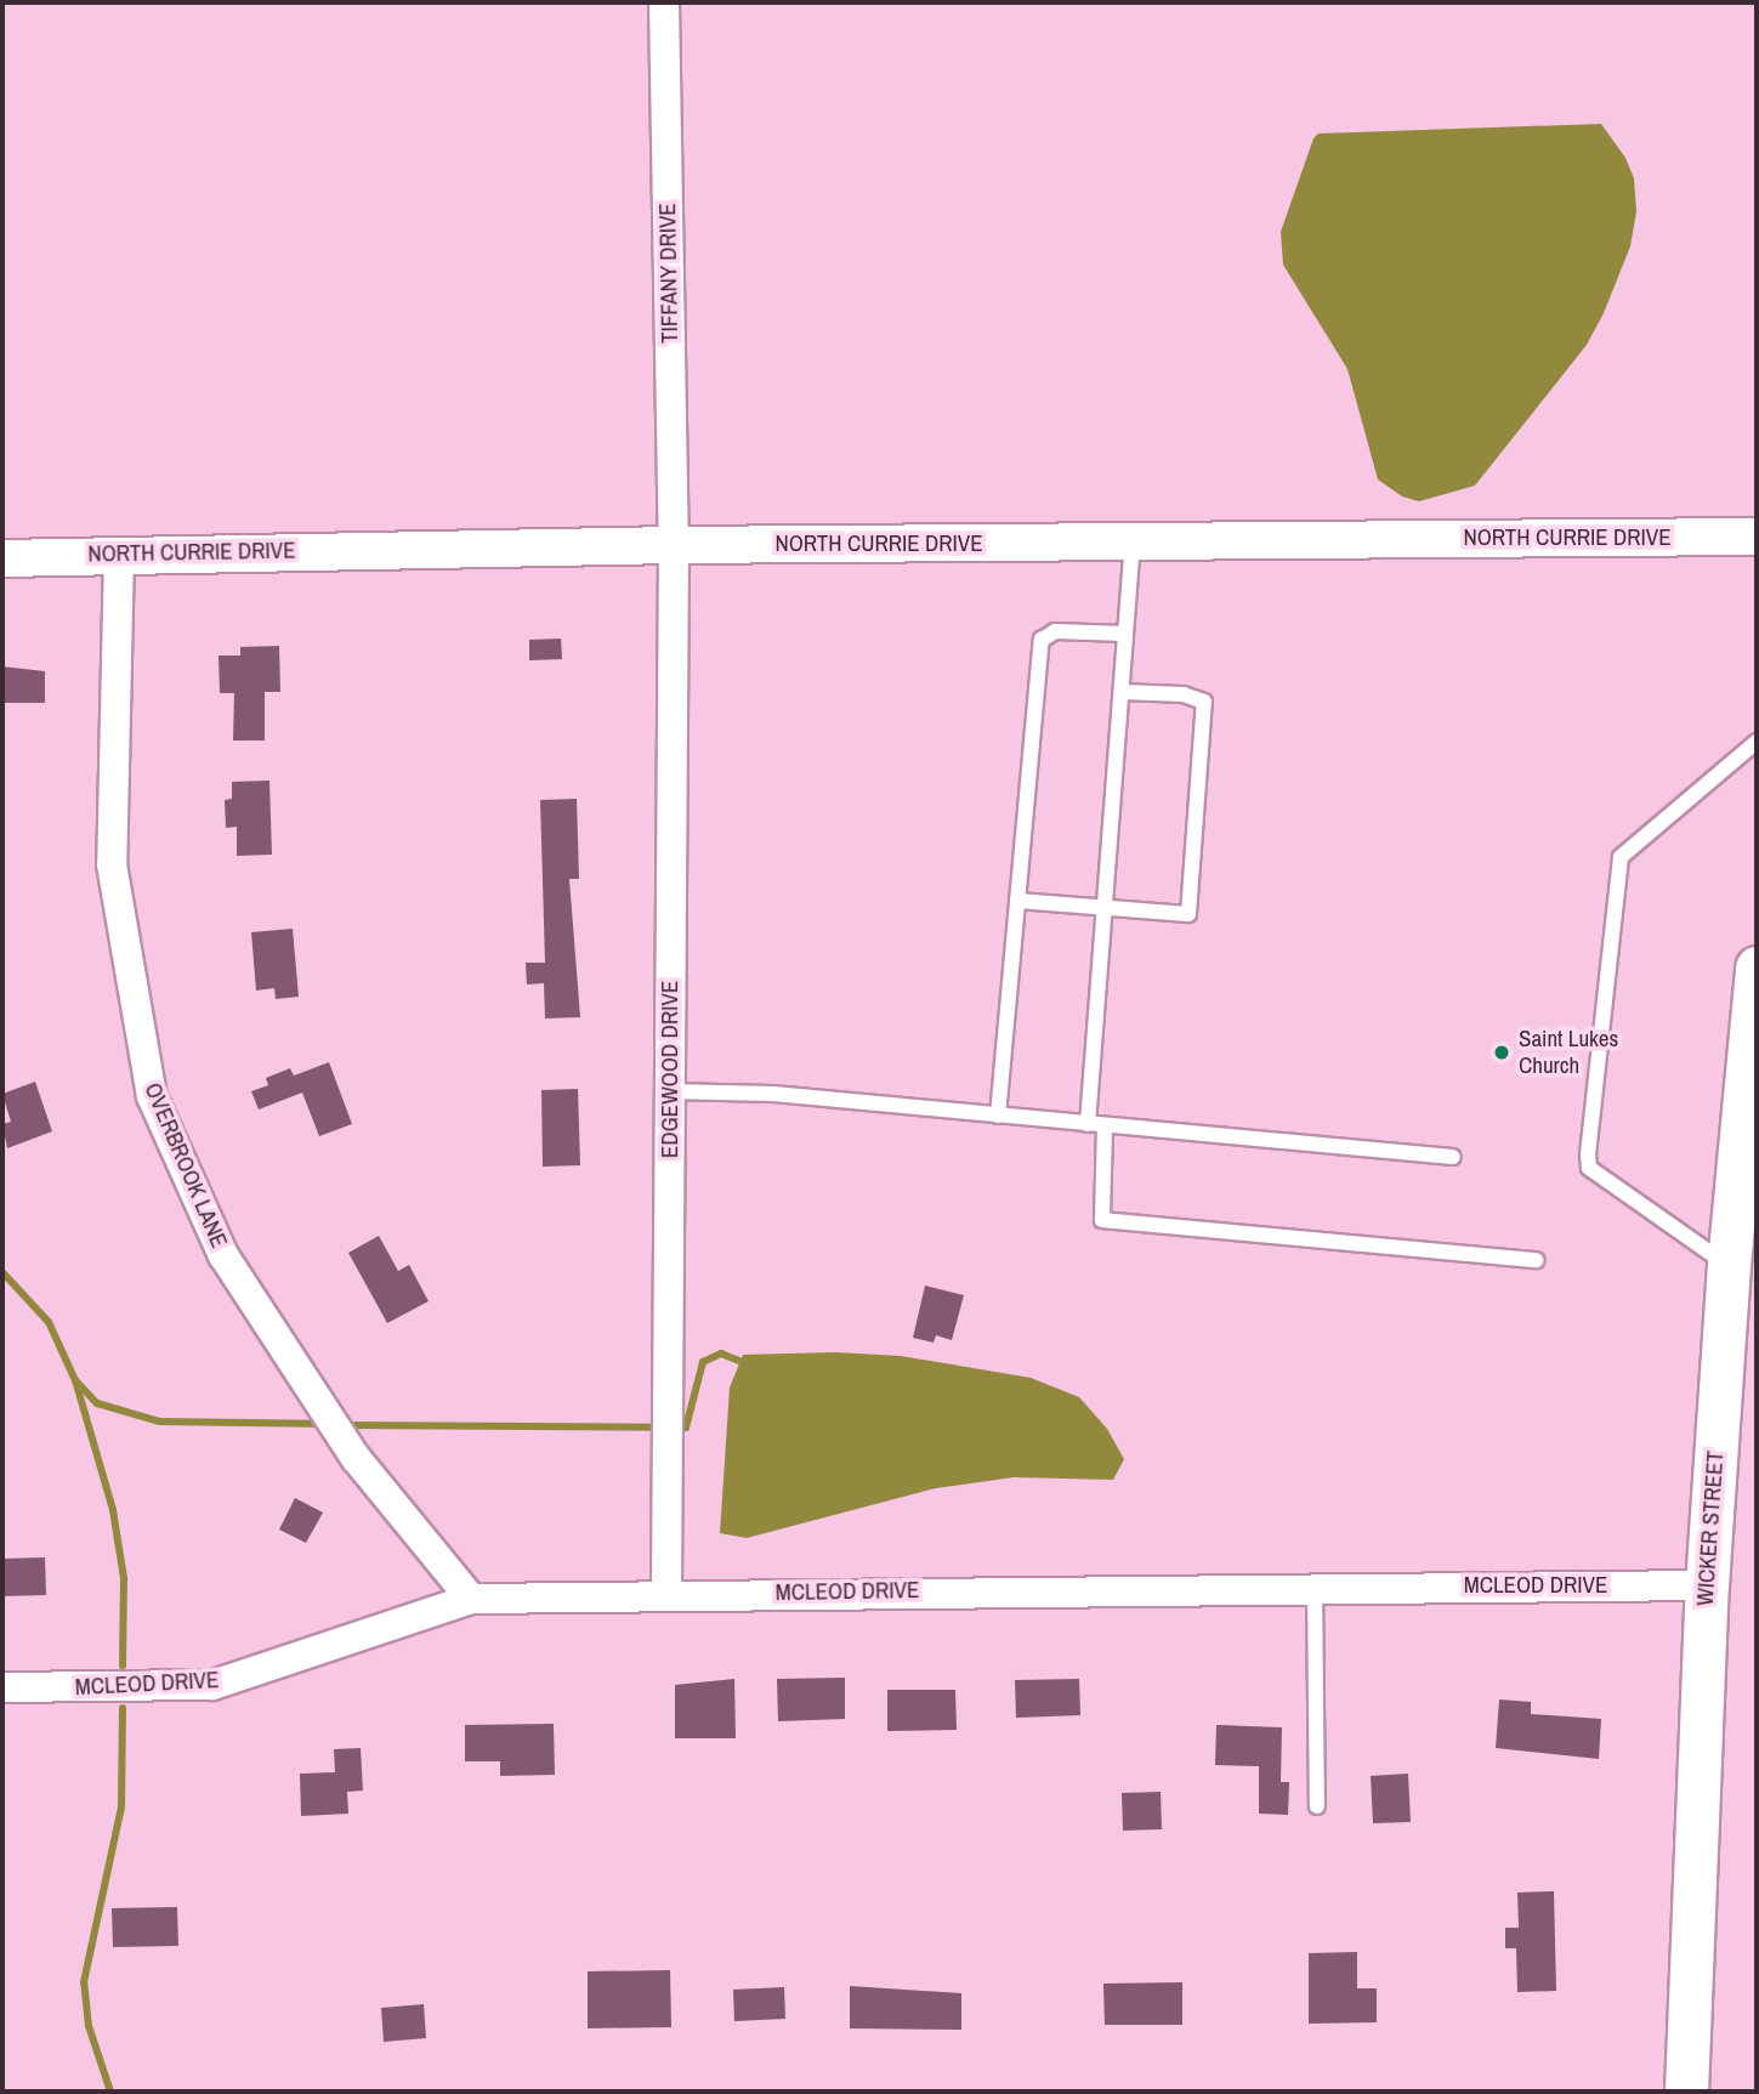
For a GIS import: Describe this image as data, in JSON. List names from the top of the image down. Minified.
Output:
{"streets":{"main road":["WICKER STREET"],"street":["TIFFANY DRIVE","NORTH CURRIE DRIVE","EDGEWOOD DRIVE","OVERBROOK LANE","MCLEOD DRIVE"]},"crossings":[["TIFFANY DRIVE","NORTH CURRIE DRIVE"],["TIFFANY DRIVE","EDGEWOOD DRIVE"],["NORTH CURRIE DRIVE","EDGEWOOD DRIVE"],["NORTH CURRIE DRIVE","OVERBROOK LANE"],["EDGEWOOD DRIVE","MCLEOD DRIVE"],["OVERBROOK LANE","MCLEOD DRIVE"],["WICKER STREET","MCLEOD DRIVE"]],"places":["Saint Lukes Church"]}
